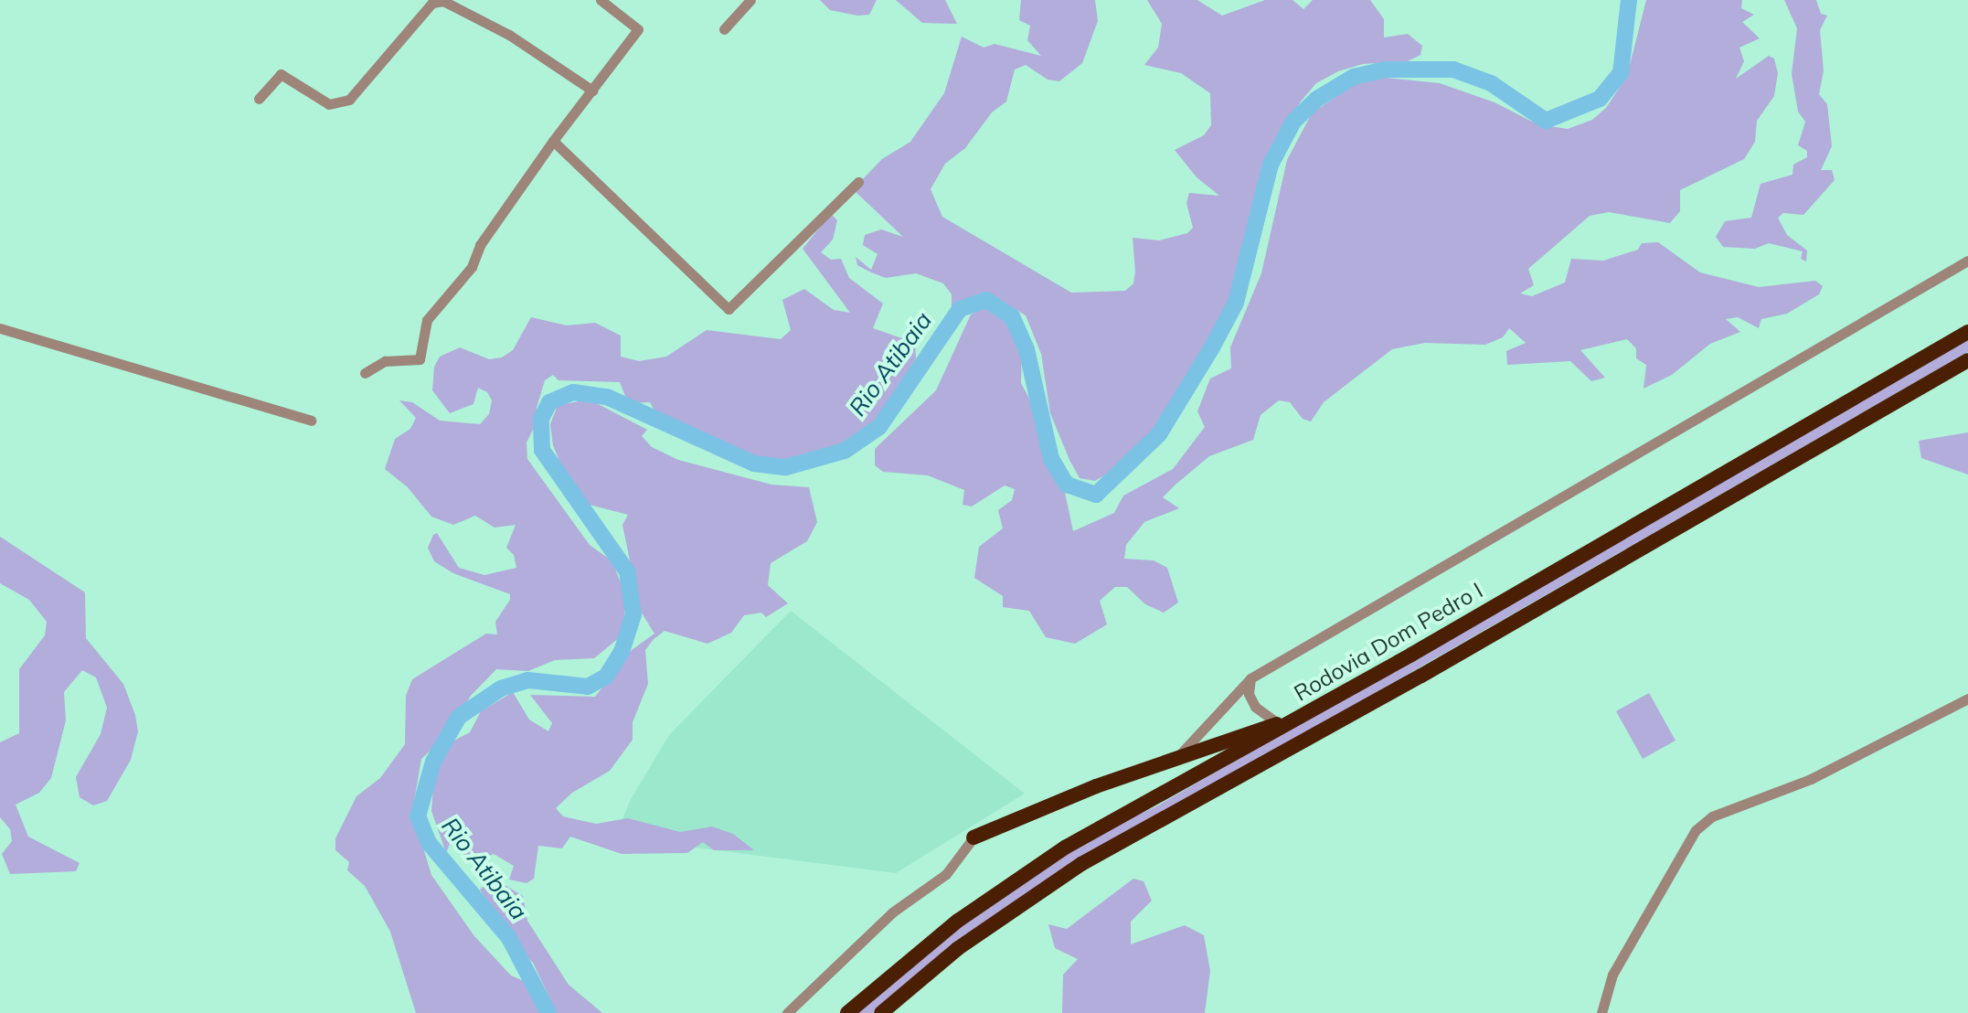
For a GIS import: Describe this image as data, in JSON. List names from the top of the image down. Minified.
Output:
{"streets":{"highway":["Rodovia Dom Pedro I"]},"water":["Rio Atibaia"]}
